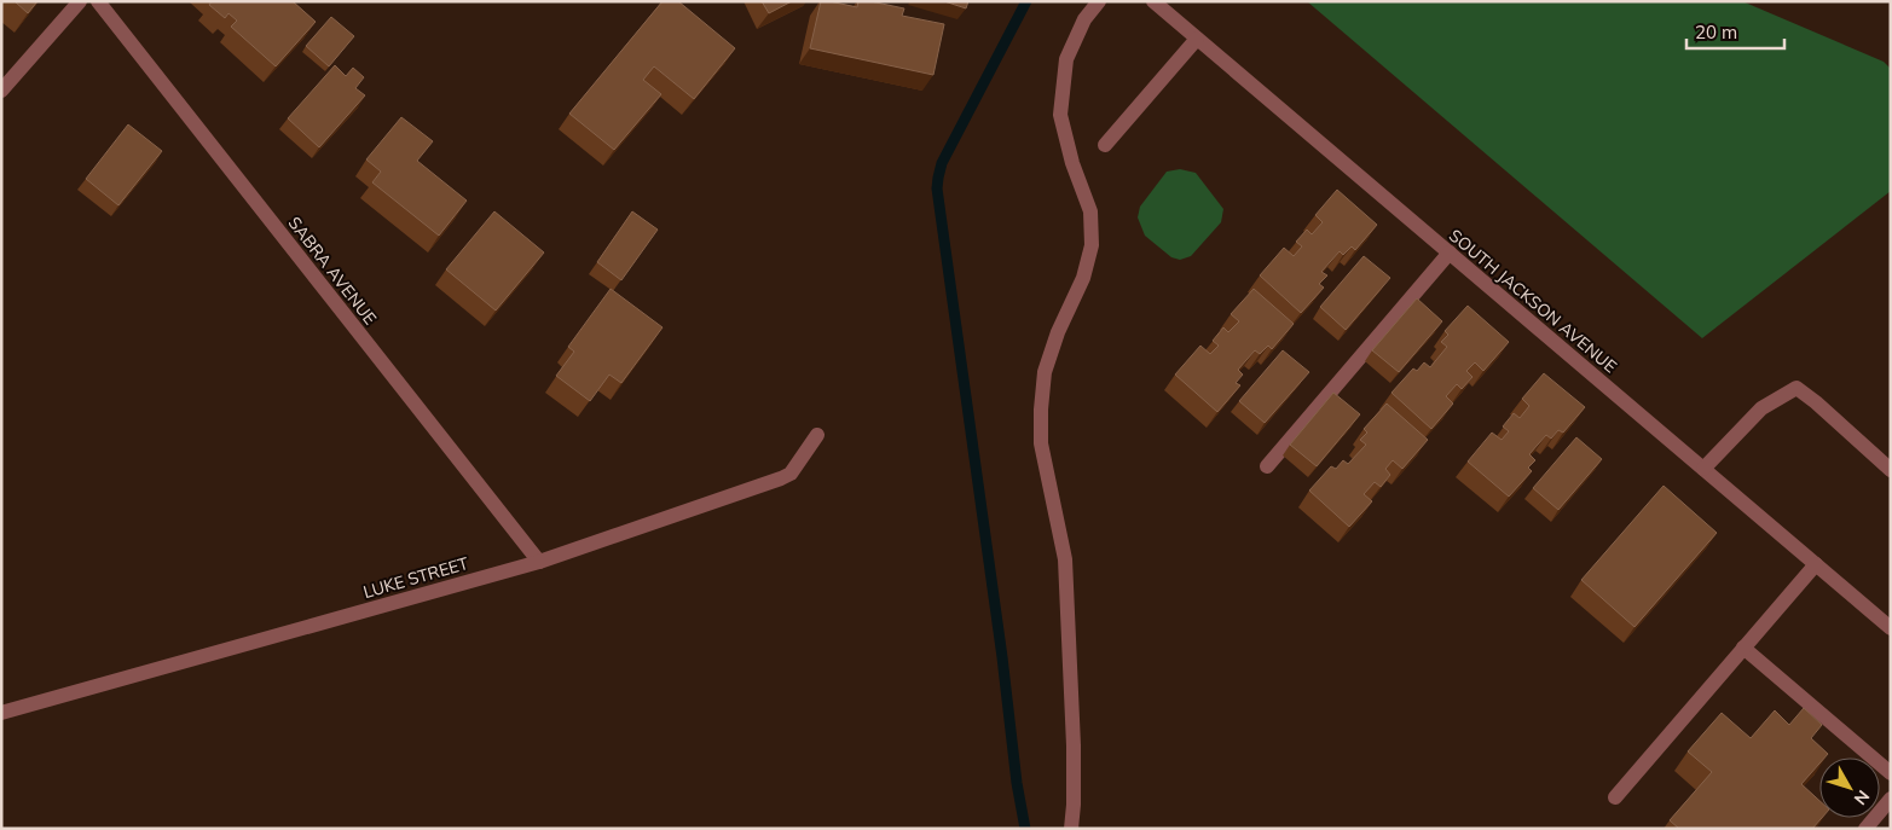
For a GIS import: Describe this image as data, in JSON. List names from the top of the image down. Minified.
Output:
{"streets":{"street":["SABRA AVENUE","SOUTH JACKSON AVENUE","LUKE STREET"]},"crossings":[["SABRA AVENUE","LUKE STREET"]],"scale_bar":"20 m","north":"bottom right"}
